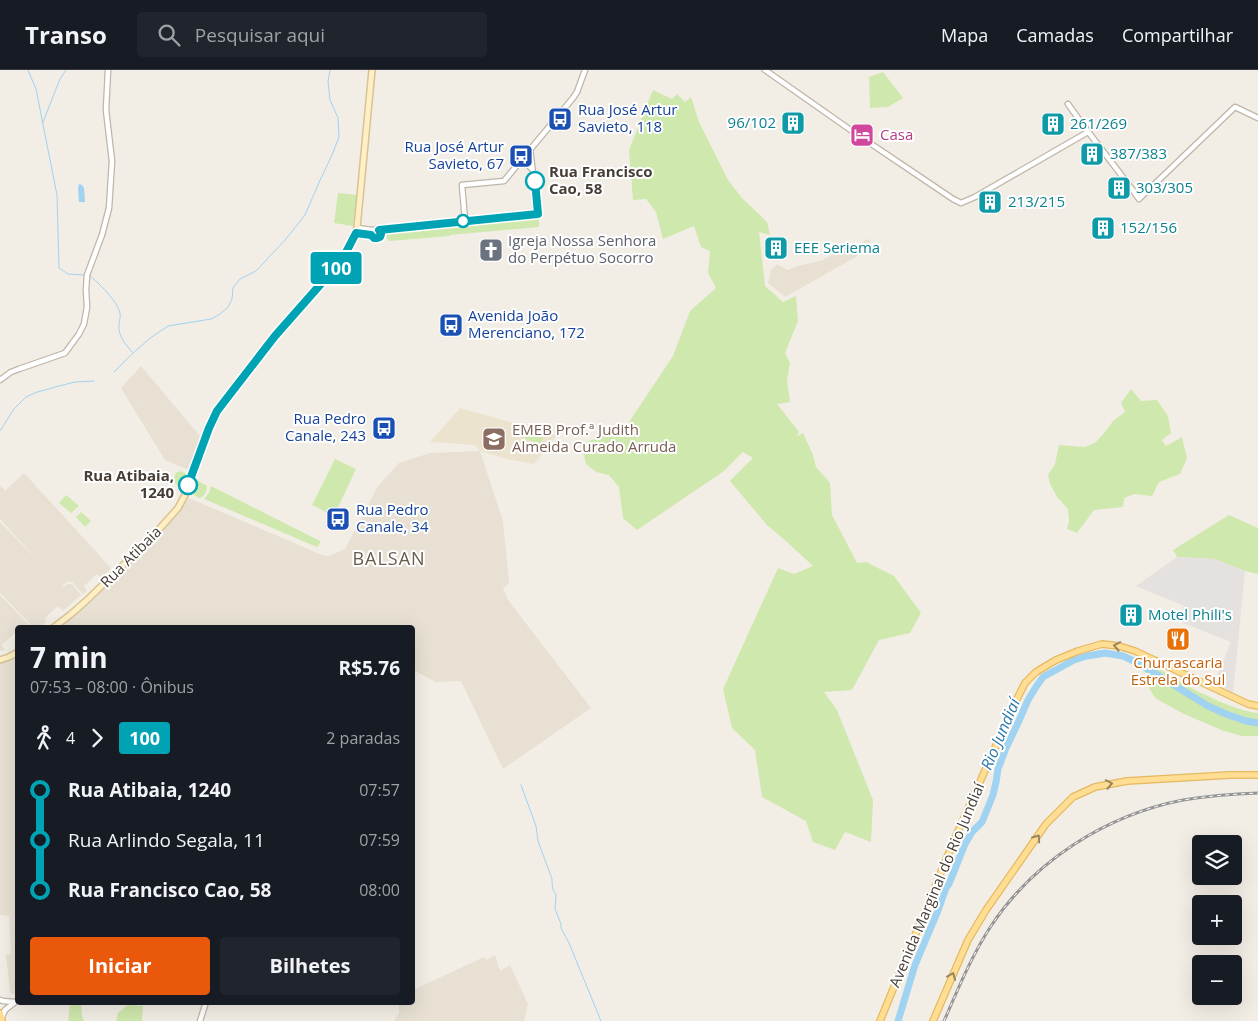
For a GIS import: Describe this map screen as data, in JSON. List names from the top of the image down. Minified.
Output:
{"streets":{"main road":["Rua Atibaia","Avenida Marginal do Rio Jundiaí"]},"districts":["BALSAN"],"water":["Rio Jundiaí"],"places":{"bus stop":["Rua José Artur Savieto, 118","Rua José Artur Savieto, 67","Avenida João Merenciano, 172","Rua Pedro Canale, 243","Rua Pedro Canale, 34"],"building":["96/102","261/269","387/383","303/305","213/215","152/156","EEE Seriema","Motel Phili's"],"hotel":["Casa"],"other":["Rua Francisco Cao, 58","Rua Atibaia, 1240"],"church":["Igreja Nossa Senhora do Perpétuo Socorro"],"school or university":["EMEB Prof.ª Judith Almeida Curado Arruda"],"restaurant":["Churrascaria Estrela do Sul"]},"lines":["bus line 100"],"page":{"header":"Transo","search":"Pesquisar aqui","nav":["Mapa","Camadas","Compartilhar"],"on_map":"100","heading":["7 min","07:53 – 08:00 · Ônibus","R$5.76"],"legs":["4","100","2 paradas"],"list":[{"name":"Rua Atibaia, 1240","value":"07:57"},{"name":"Rua Arlindo Segala, 11","value":"07:59"},{"name":"Rua Francisco Cao, 58","value":"08:00"}],"map_buttons":["+","−"],"buttons":["Iniciar","Bilhetes"]}}
